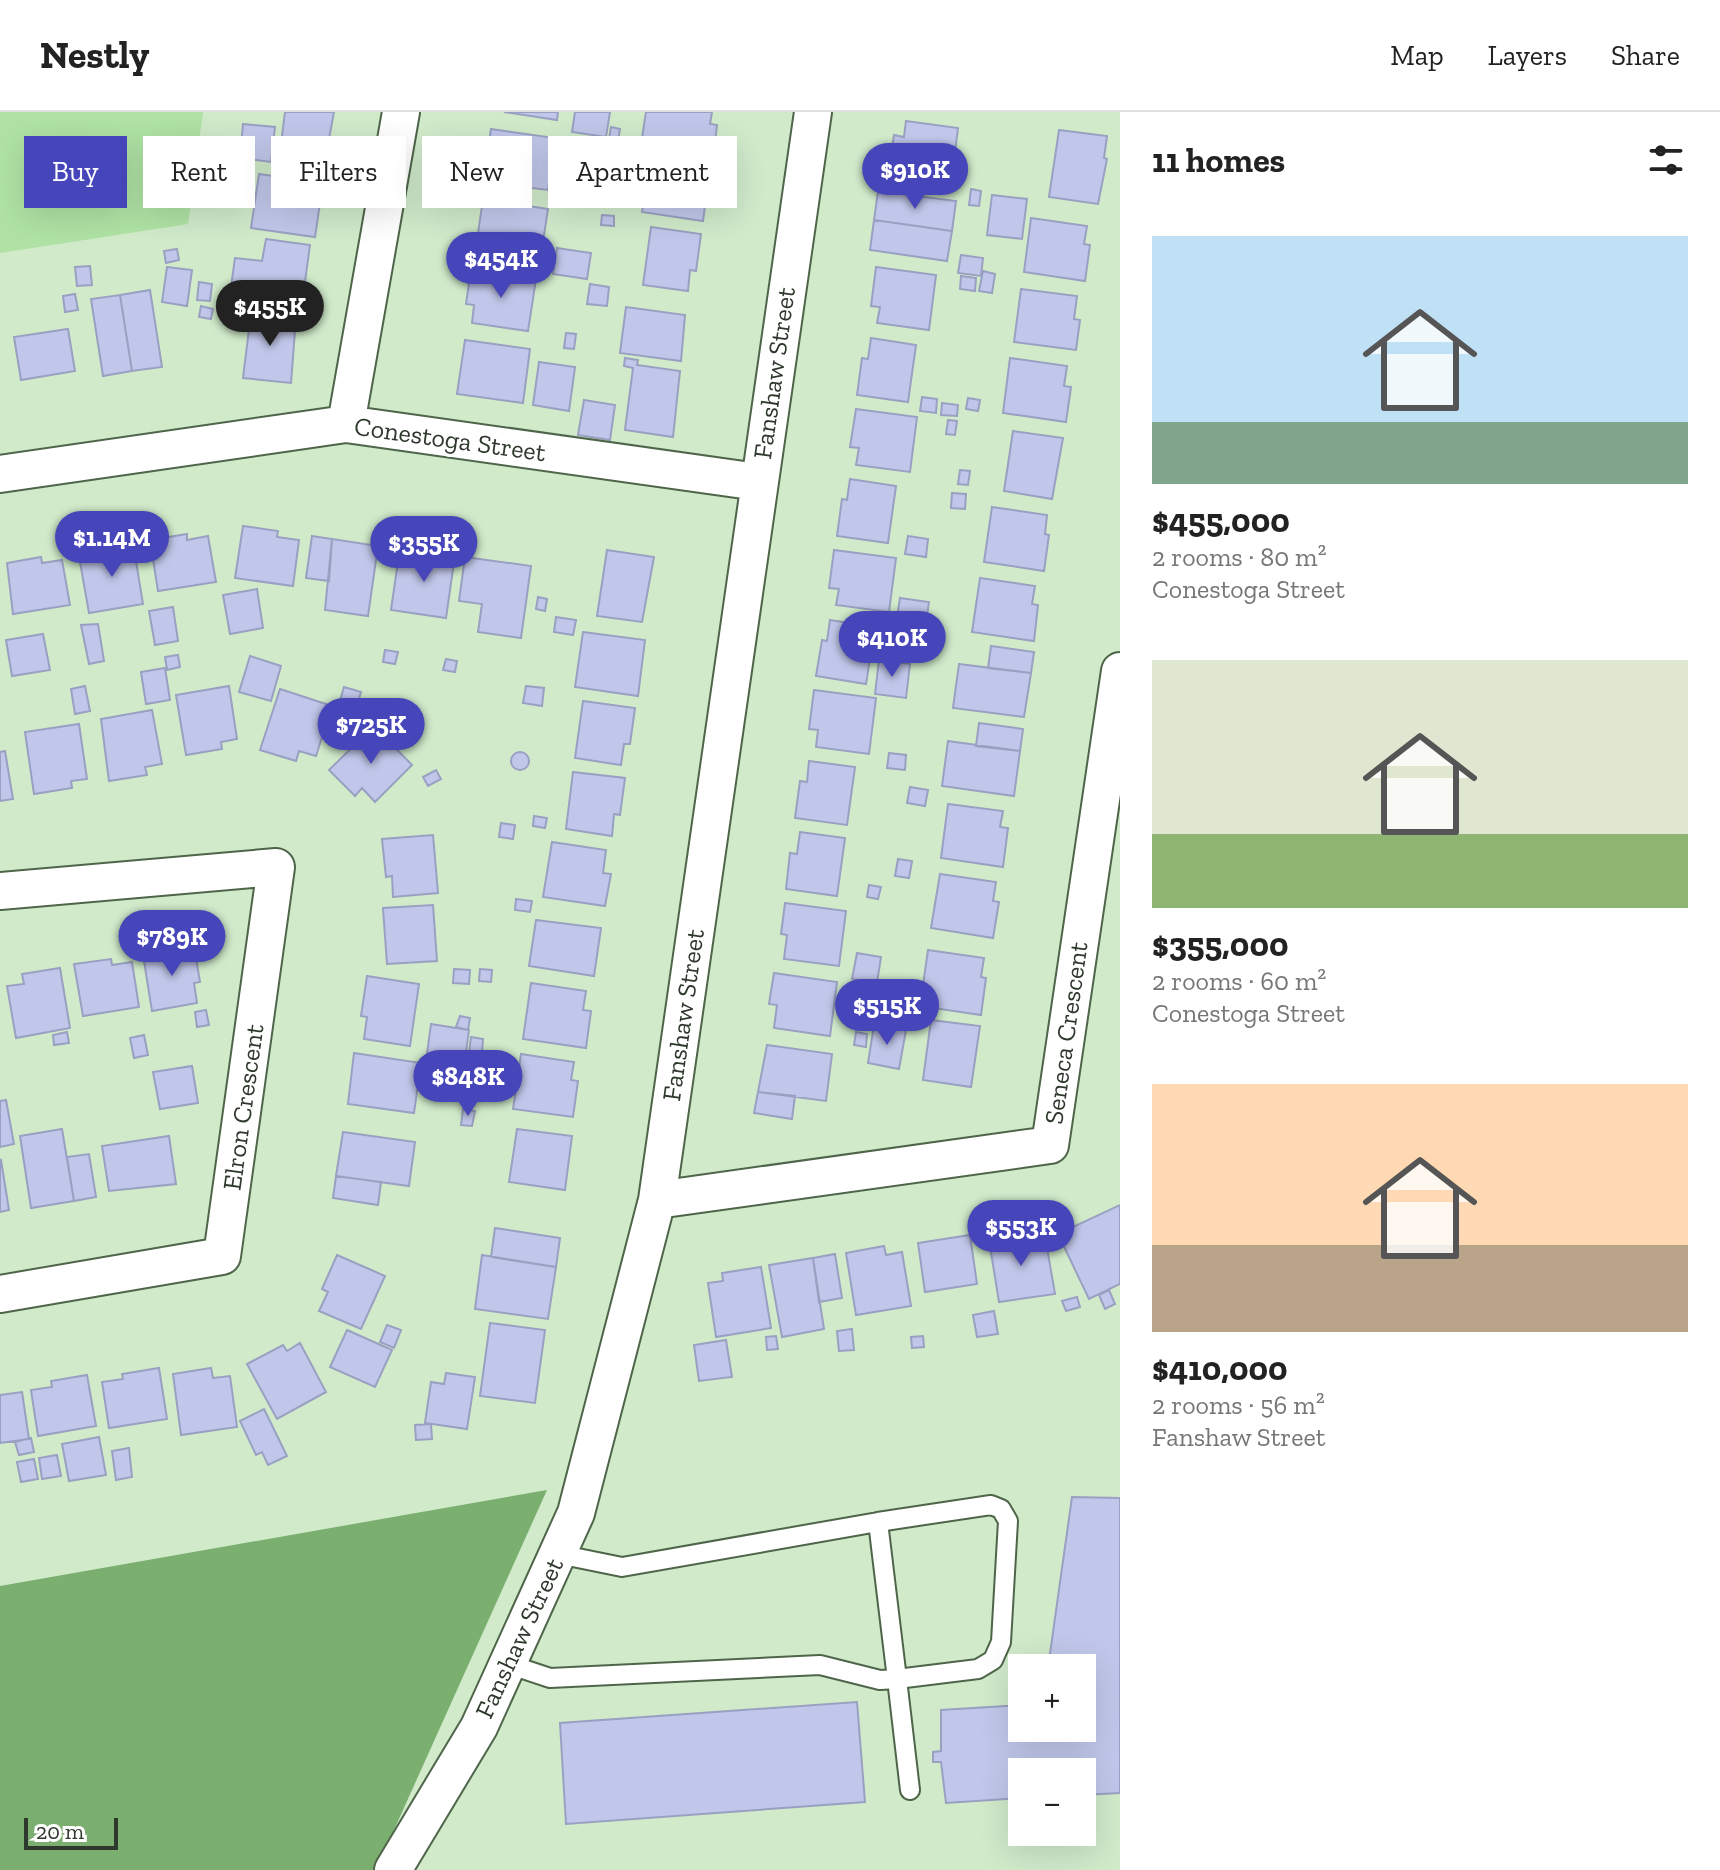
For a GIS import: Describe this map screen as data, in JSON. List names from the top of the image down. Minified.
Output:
{"streets":{"street":["Fanshaw Street","Conestoga Street","Seneca Crescent","Elron Crescent"]},"crossings":[["Fanshaw Street","Conestoga Street"],["Fanshaw Street","Seneca Crescent"]],"scale_bar":"20 m","page":{"header":"Nestly","nav":["Map","Layers","Share"],"heading":"11 homes","chip":["Buy","Rent","Filters","New","Apartment"],"price":["$910K","$454K","$455K","$1.14M","$355K","$410K","$725K","$789K","$515K","$848K","$553K"],"list":[{"name":"$455,000","note":"2 rooms · 80 m² · Conestoga Street"},{"name":"$355,000","note":"2 rooms · 60 m² · Conestoga Street"},{"name":"$410,000","note":"2 rooms · 56 m² · Fanshaw Street"}],"map_buttons":["+","−"],"scale":"20 m"}}
